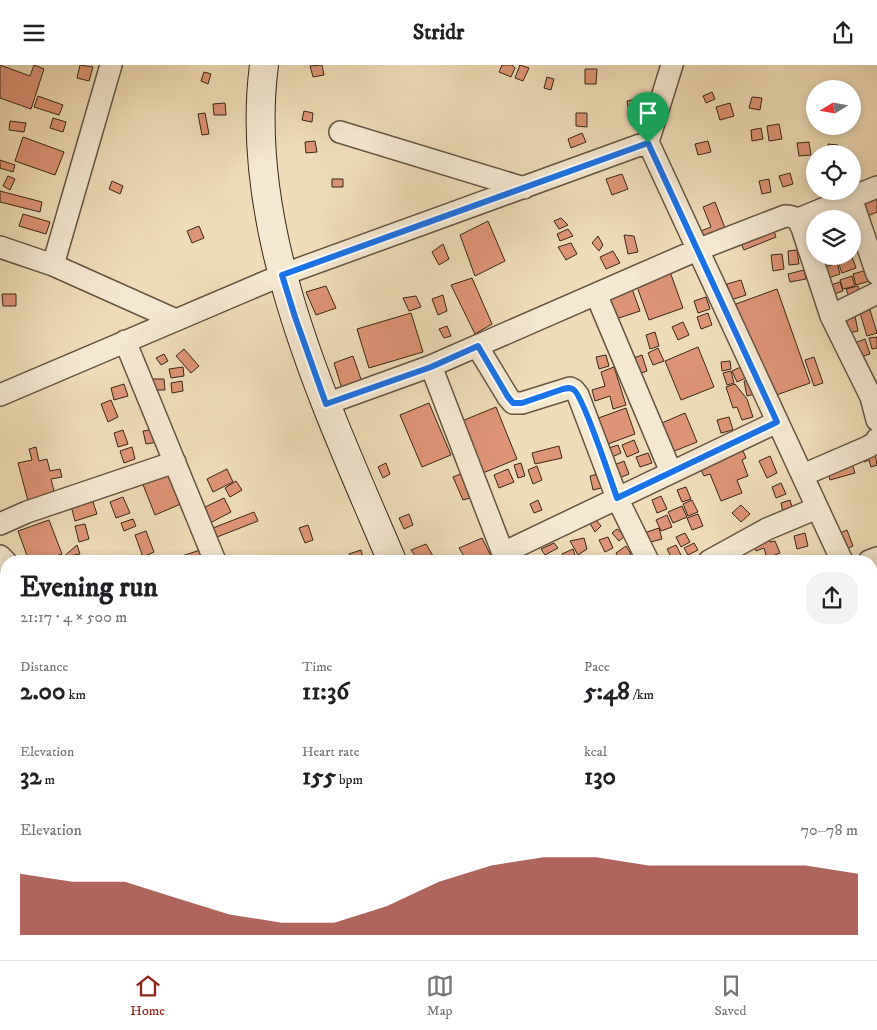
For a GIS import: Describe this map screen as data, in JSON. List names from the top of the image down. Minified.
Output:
{"north":"left","page":{"header":"Stridr","heading":["Evening run","21:17 · 4 × 500 m"],"stats":[["Distance","2.00 km"],["Time","11:36"],["Pace","5:48 /km"],["Elevation","32 m"],["Heart rate","155 bpm"],["kcal","130"]],"chart":["Elevation","70–78 m"],"tabs":["Home","Map","Saved"]}}
